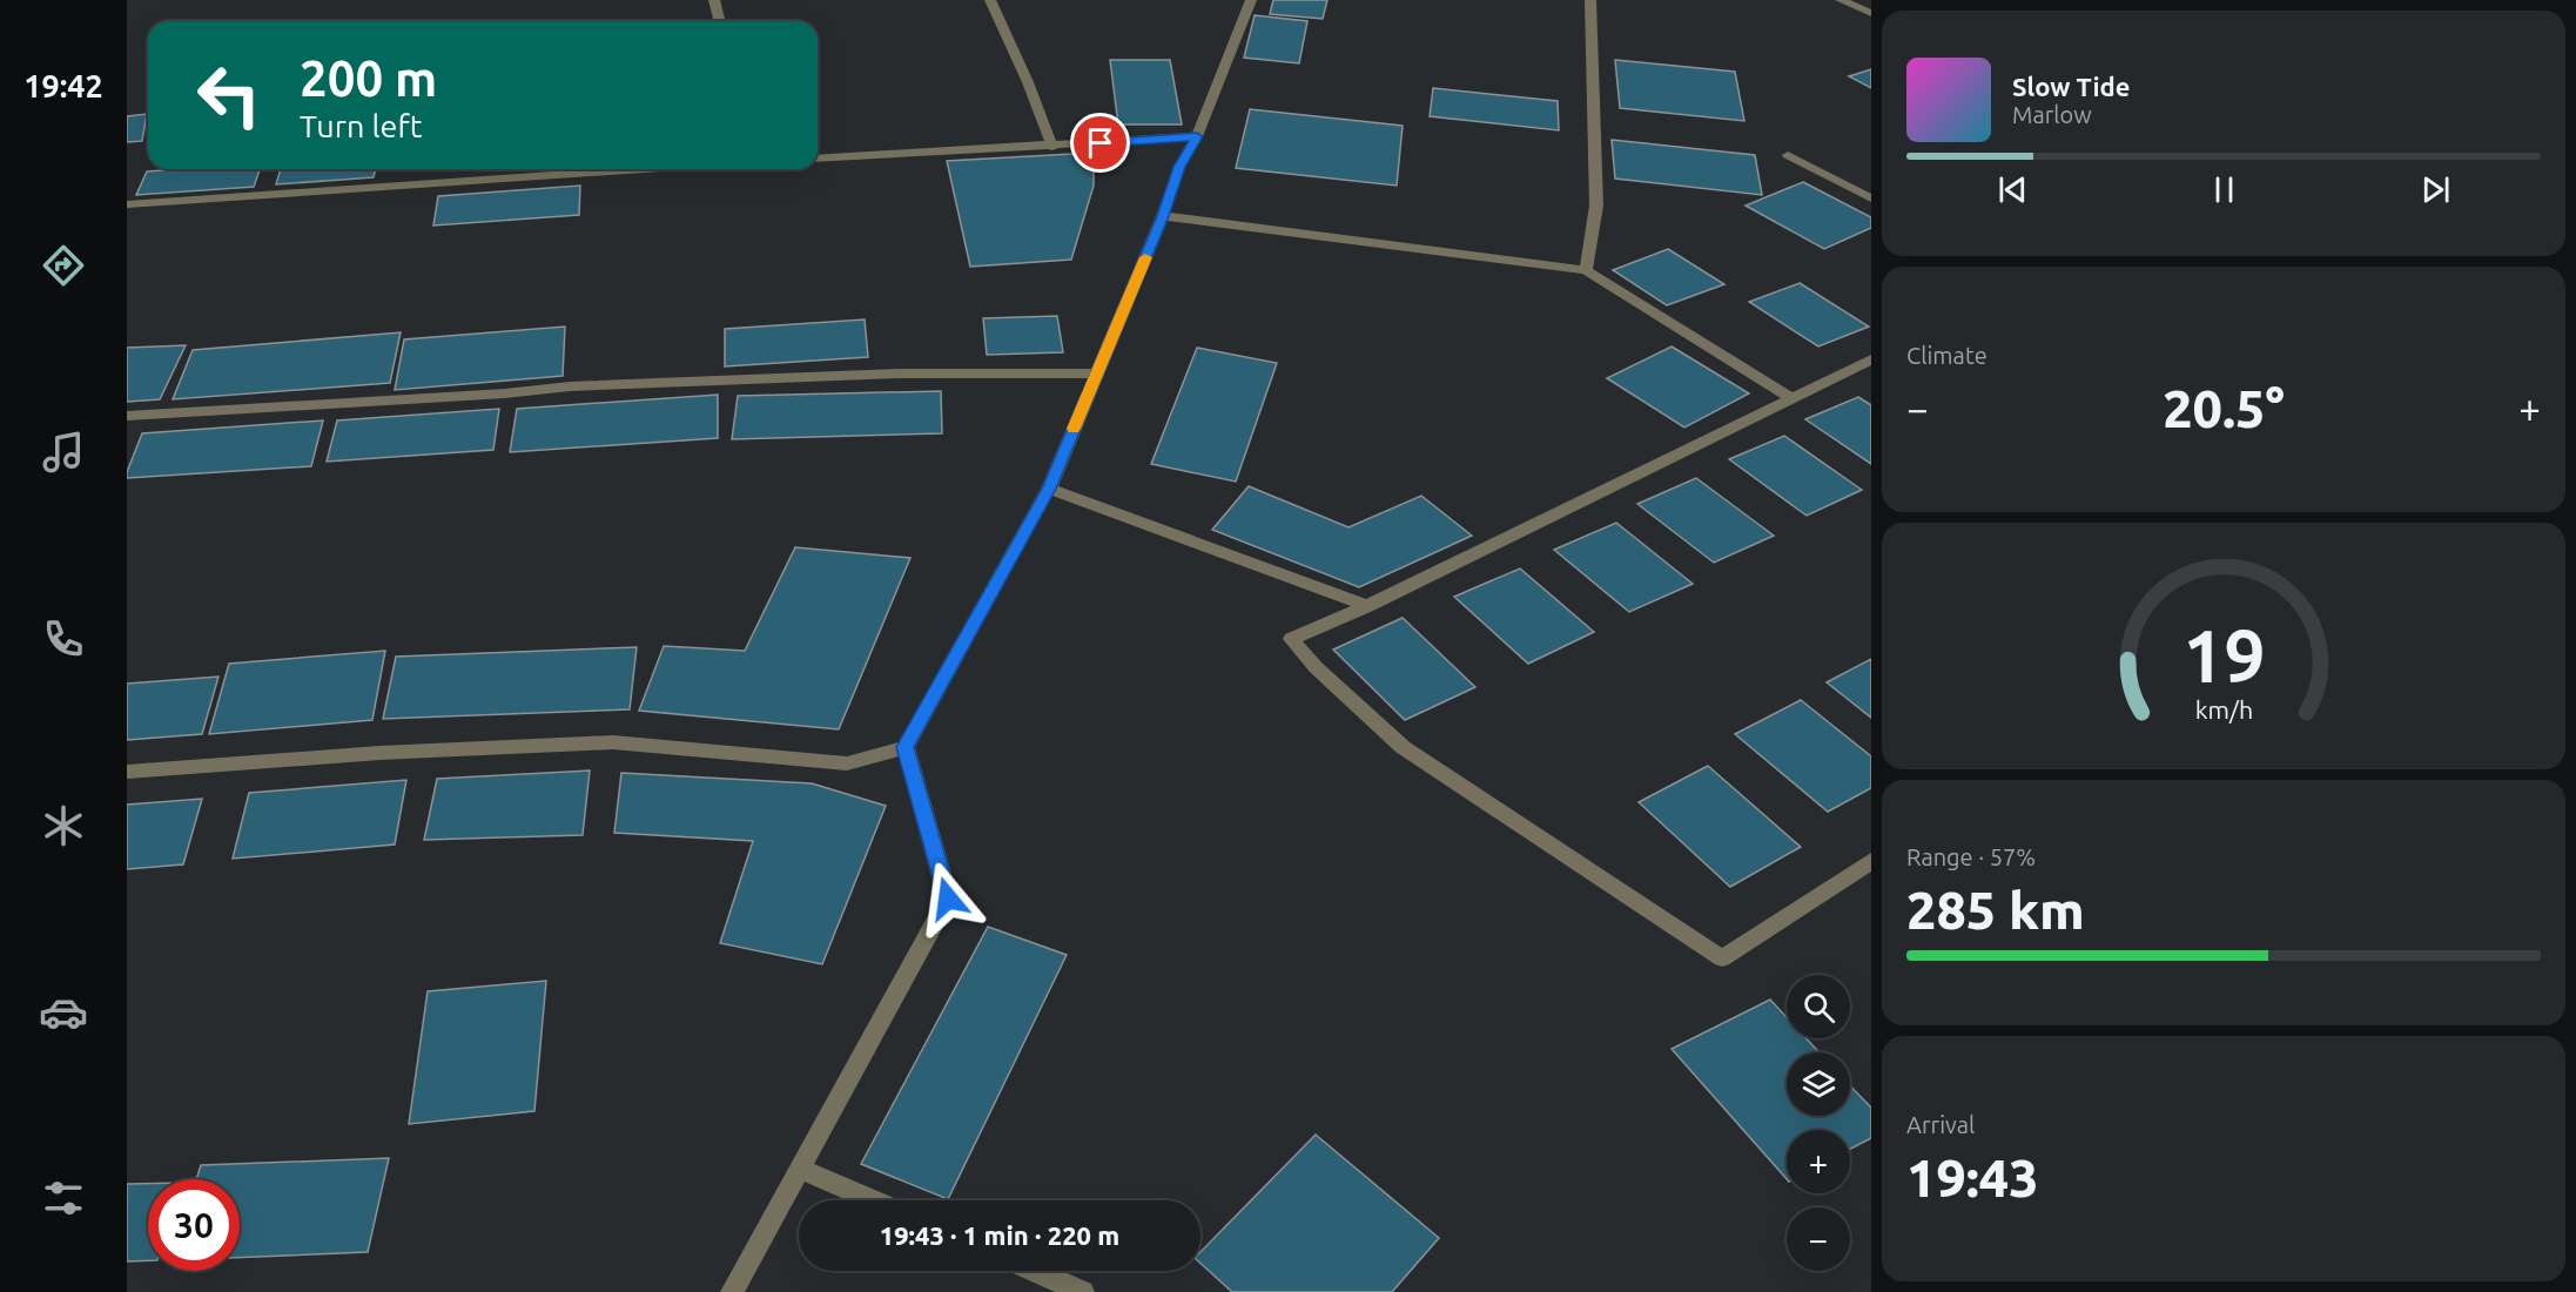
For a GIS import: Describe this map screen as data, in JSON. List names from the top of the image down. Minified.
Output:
{"page":{"tabs":"19:42","turn":["200 m","Turn left"],"song":["Slow Tide","Marlow"],"tile":["Climate",["Range · 57%","285 km"],["Arrival","19:43"]],"heat":["−","20.5°","+"],"map_buttons":["+","−"],"limit":"30","trip":"19:43 · 1 min · 220 m","gauge":["19","km/h"]}}
